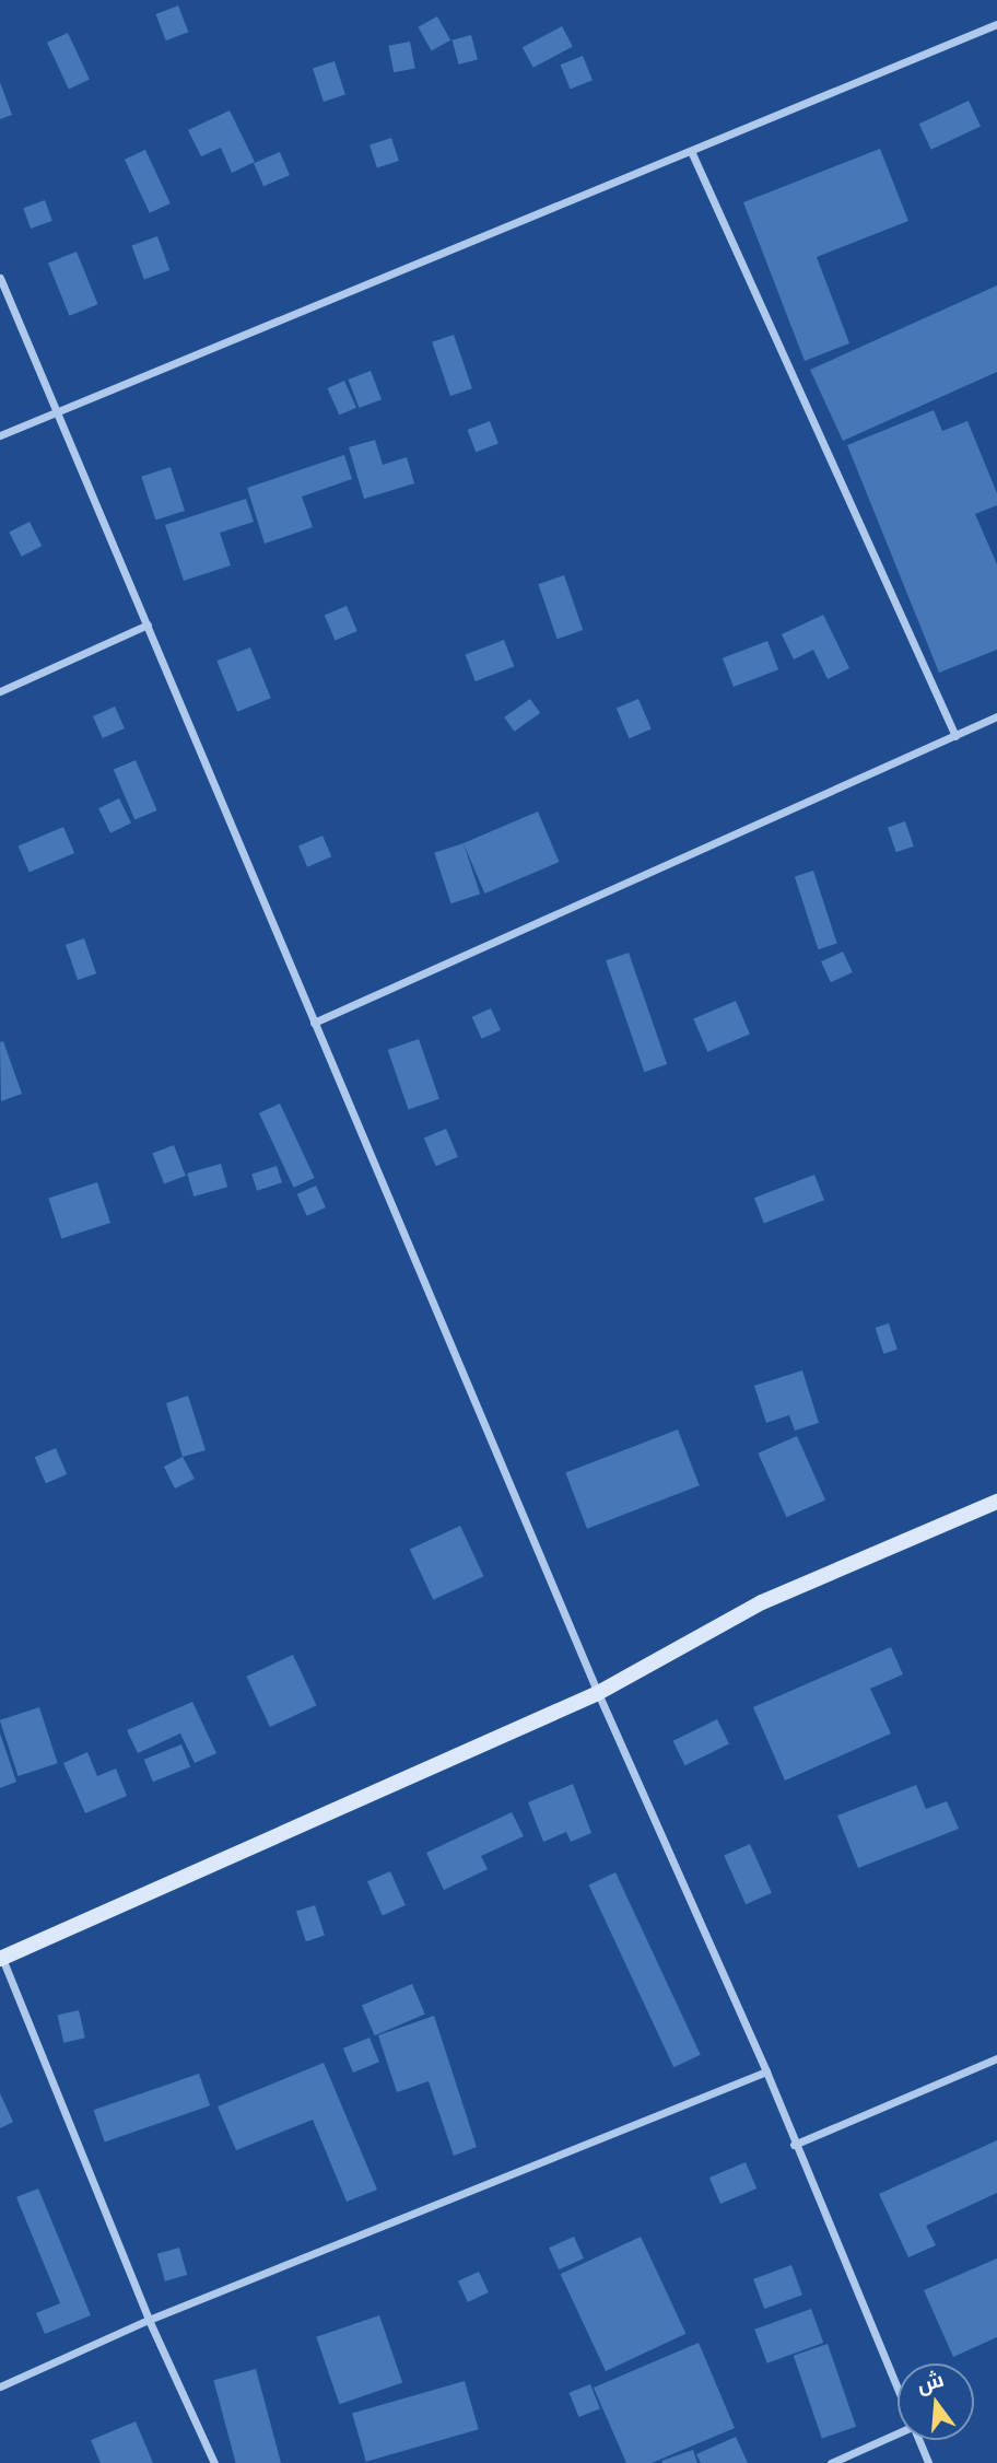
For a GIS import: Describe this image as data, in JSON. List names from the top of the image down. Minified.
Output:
{"north":"top"}
